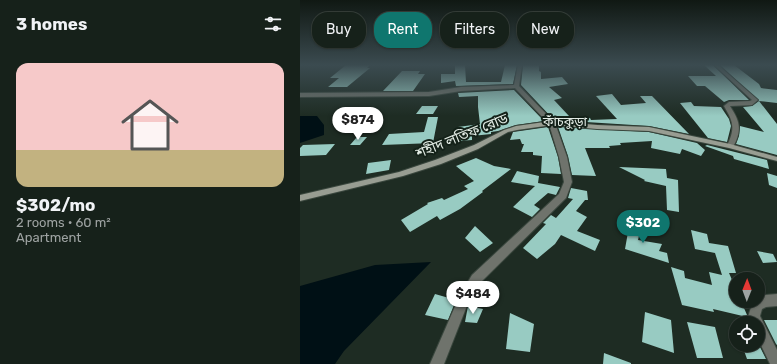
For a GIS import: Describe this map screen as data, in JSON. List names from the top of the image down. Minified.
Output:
{"streets":{"street":["শহীদ লতিফ রোড"]},"districts":["কাঁচকুড়া"],"north":"top","page":{"heading":"3 homes","chip":["Buy","Rent","Filters","New"],"list":[{"name":"$302/mo","note":"2 rooms · 60 m² · Apartment"}],"price":["$874","$302","$484"]}}
